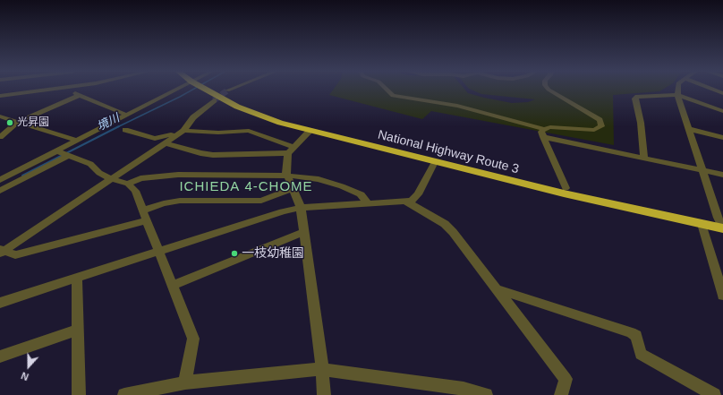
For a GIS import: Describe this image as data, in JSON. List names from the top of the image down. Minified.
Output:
{"streets":{"highway":["National Highway Route 3"]},"districts":["ICHIEDA 4-CHOME"],"water":["境川"],"places":["光昇園","一枝幼稚園"],"north":"bottom"}
